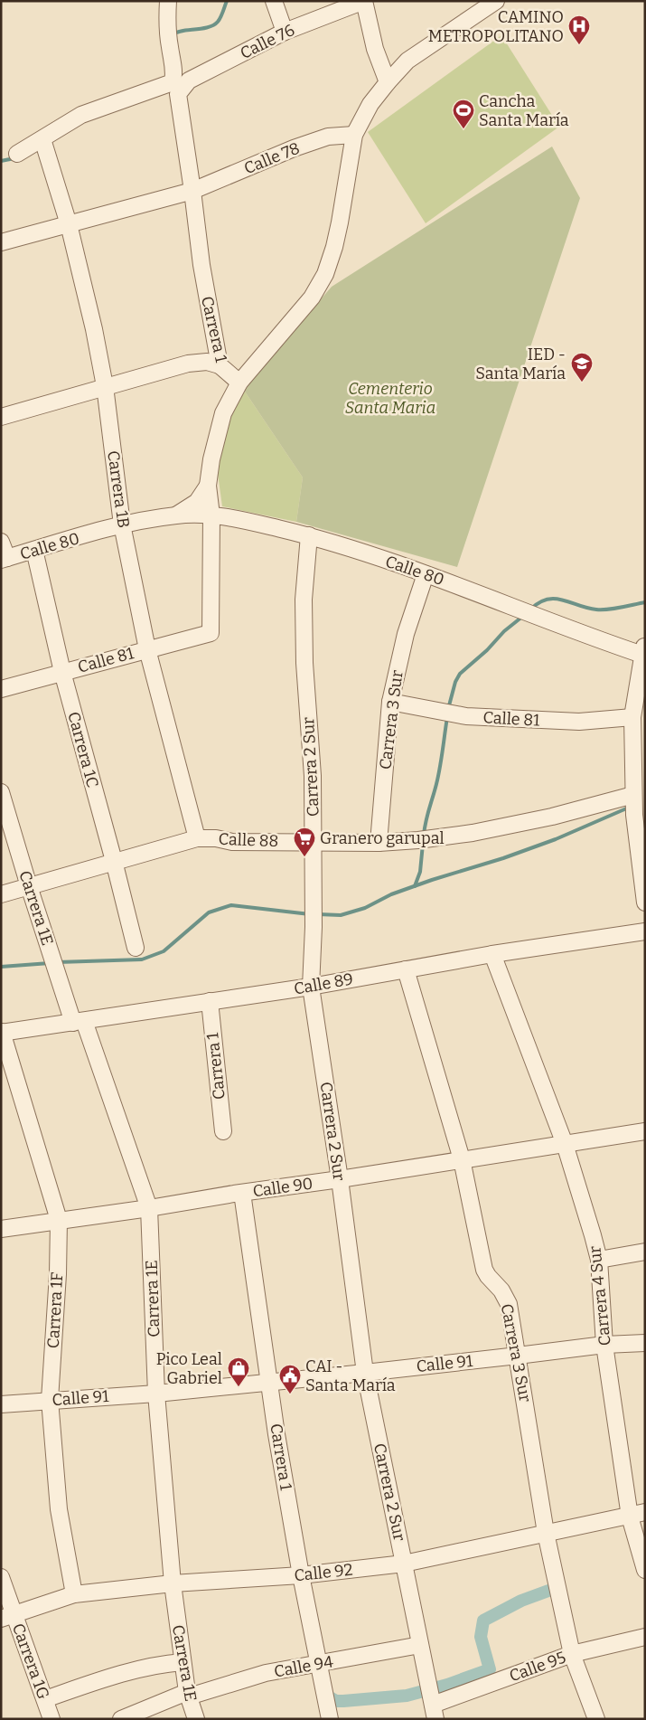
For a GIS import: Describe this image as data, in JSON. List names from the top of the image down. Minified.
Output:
{"streets":{"street":["Calle 76","Calle 78","Carrera 1","Carrera 1B","Calle 80","Calle 81","Carrera 3 Sur","Carrera 1C","Carrera 2 Sur","Calle 88","Carrera 1E","Calle 89","Calle 90","Carrera 4 Sur","Carrera 1F","Calle 91","Calle 92","Carrera 1G","Calle 94","Calle 95"]},"crossings":[["Calle 76","Carrera 1"],["Calle 76","Carrera 1B"],["Calle 78","Carrera 1"],["Calle 78","Carrera 1B"],["Carrera 1","Calle 89"],["Carrera 1","Calle 90"],["Carrera 1","Calle 91"],["Carrera 1","Calle 92"],["Carrera 1","Calle 94"],["Carrera 1B","Calle 80"],["Carrera 1B","Calle 81"],["Carrera 1B","Calle 88"],["Calle 80","Calle 81"],["Calle 80","Carrera 3 Sur"],["Calle 80","Carrera 1C"],["Calle 80","Carrera 2 Sur"],["Calle 81","Carrera 3 Sur"],["Calle 81","Carrera 1C"],["Carrera 3 Sur","Calle 88"],["Carrera 3 Sur","Calle 89"],["Carrera 3 Sur","Calle 90"],["Carrera 3 Sur","Calle 91"],["Carrera 3 Sur","Calle 92"],["Carrera 3 Sur","Calle 95"],["Carrera 1C","Calle 88"],["Carrera 2 Sur","Calle 88"],["Carrera 2 Sur","Calle 89"],["Carrera 2 Sur","Calle 90"],["Carrera 2 Sur","Calle 91"],["Carrera 2 Sur","Calle 92"],["Carrera 2 Sur","Calle 94"],["Carrera 2 Sur","Calle 95"],["Calle 88","Carrera 1E"],["Carrera 1E","Calle 89"],["Carrera 1E","Calle 90"],["Carrera 1E","Calle 91"],["Carrera 1E","Calle 92"],["Carrera 1E","Calle 94"],["Calle 89","Carrera 4 Sur"],["Calle 89","Carrera 1F"],["Calle 90","Carrera 4 Sur"],["Calle 90","Carrera 1F"],["Carrera 4 Sur","Calle 91"],["Carrera 4 Sur","Calle 92"],["Carrera 1F","Calle 91"],["Carrera 1F","Calle 92"],["Calle 92","Carrera 1G"]],"parks":["Cementerio Santa Maria"],"places":{"hospital":["CAMINO METROPOLITANO"],"sports":["Cancha Santa María"],"school or university":["IED - Santa María"],"supermarket":["Granero garupal"],"shop":["Pico Leal Gabriel"],"public building":["CAI - Santa María"]}}
